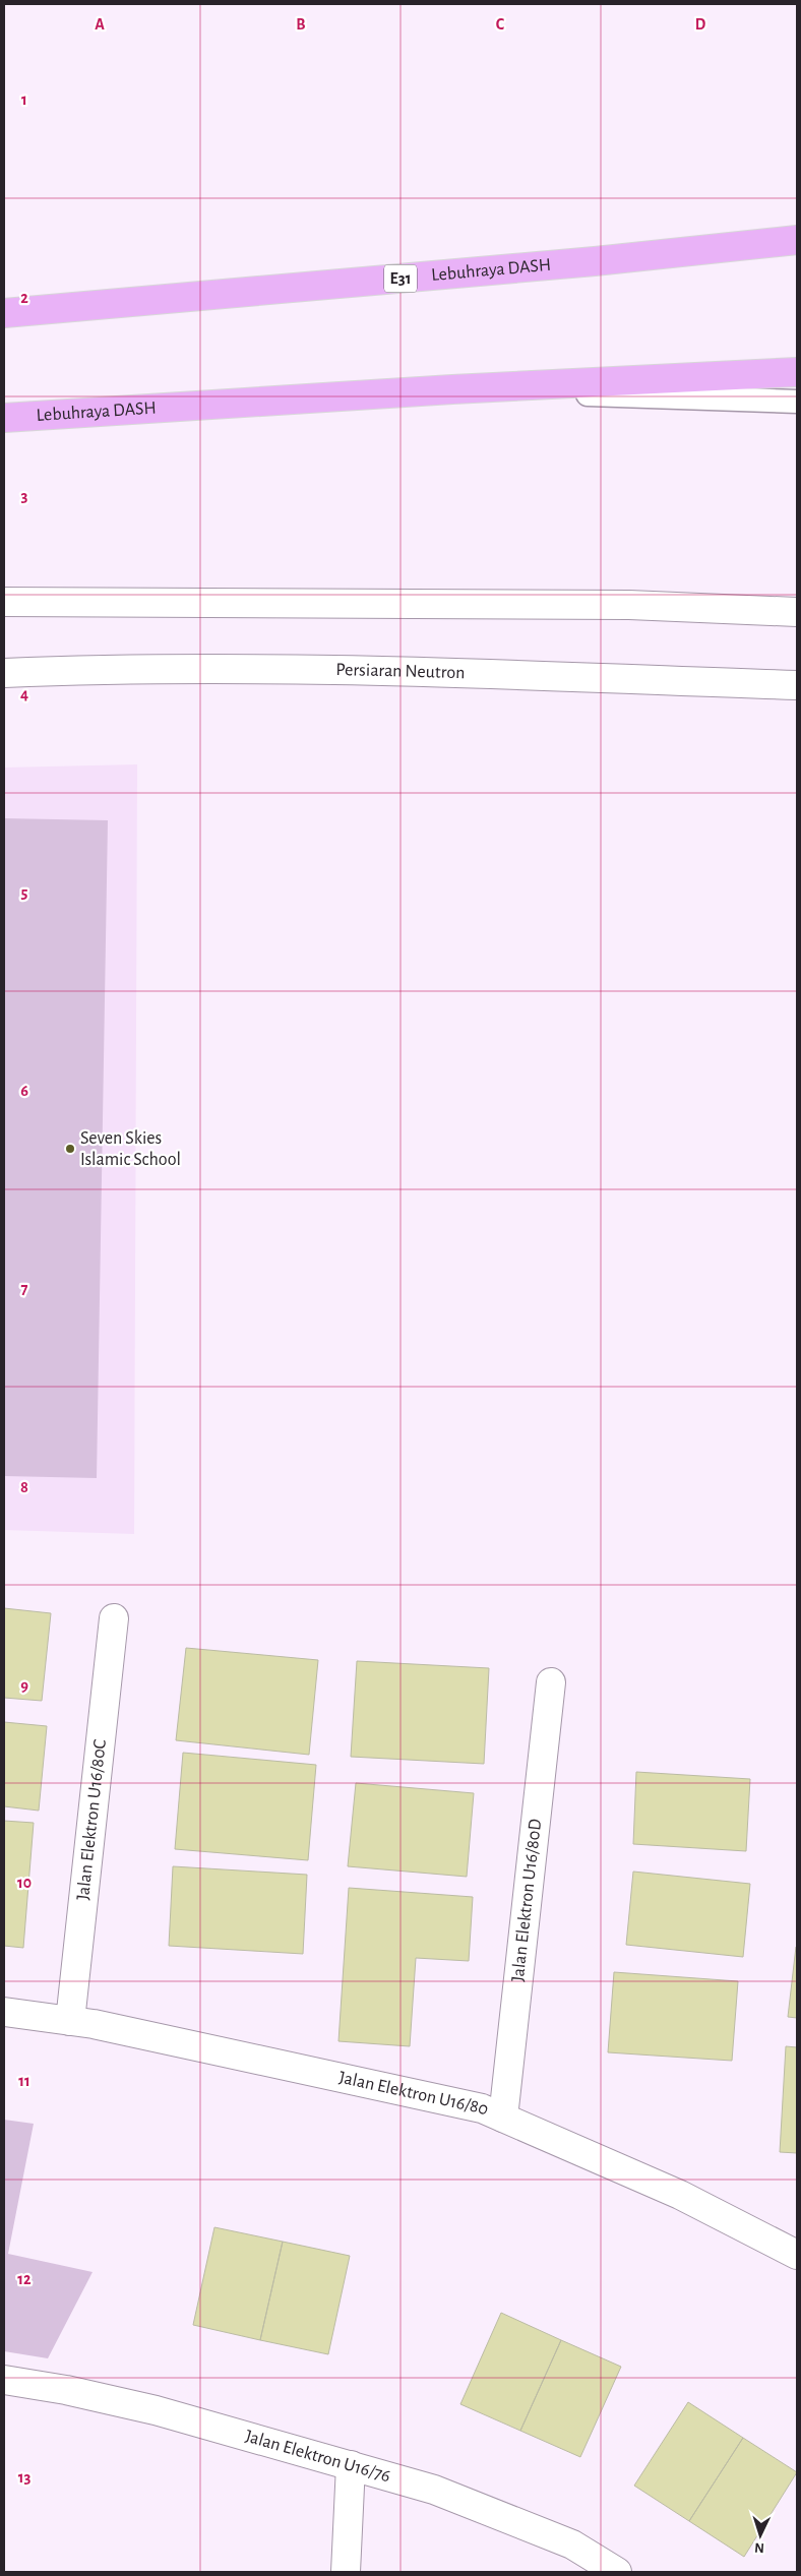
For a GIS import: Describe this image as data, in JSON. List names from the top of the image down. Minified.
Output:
{"streets":{"highway":["Lebuhraya DASH","E31"],"street":["Persiaran Neutron","Jalan Elektron U16/80C","Jalan Elektron U16/80D","Jalan Elektron U16/80","Jalan Elektron U16/76"]},"crossings":[["Jalan Elektron U16/80C","Jalan Elektron U16/80"],["Jalan Elektron U16/80D","Jalan Elektron U16/80"]],"places":["Seven Skies Islamic School"],"north":"bottom","grid":{"columns":["A","B","C","D"],"rows":["1","2","3","4","5","6","7","8","9","10","11","12","13"]}}
